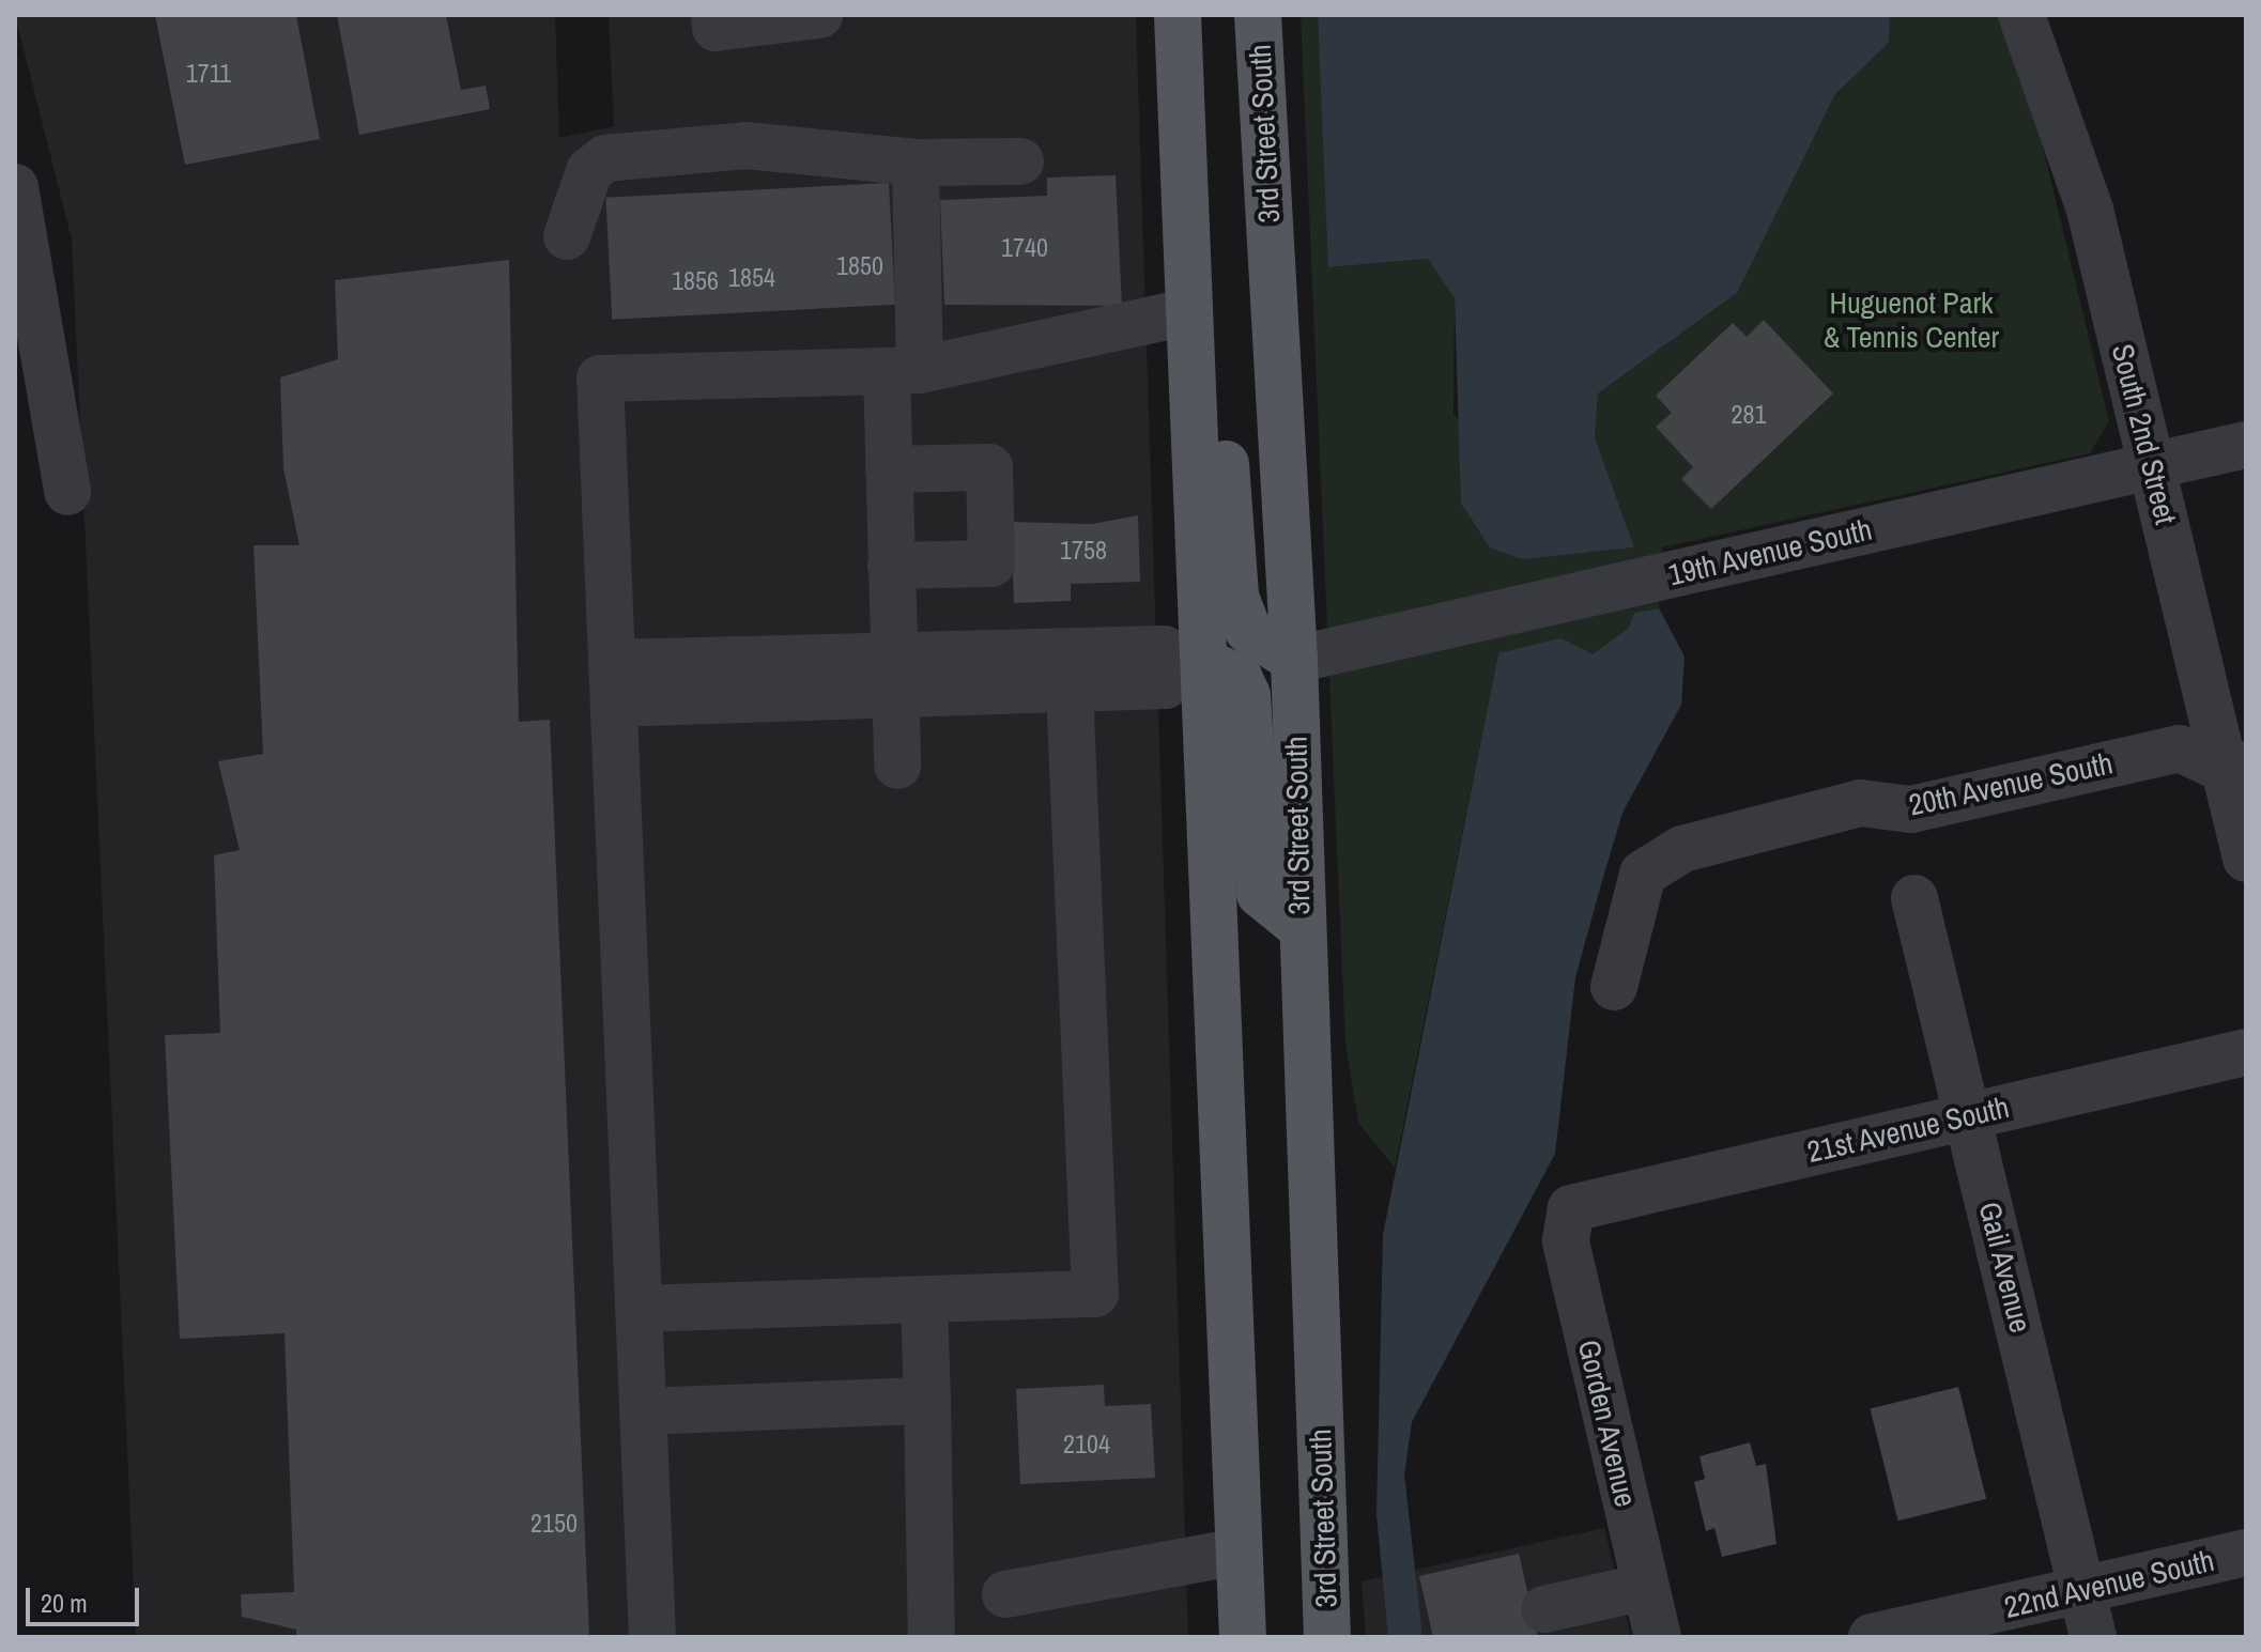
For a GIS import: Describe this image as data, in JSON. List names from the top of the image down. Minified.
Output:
{"streets":{"main road":["3rd Street South"],"street":["South 2nd Street","19th Avenue South","20th Avenue South","21st Avenue South","Gail Avenue","Gorden Avenue","22nd Avenue South"]},"crossings":[["3rd Street South","19th Avenue South"],["South 2nd Street","19th Avenue South"],["South 2nd Street","20th Avenue South"],["21st Avenue South","Gail Avenue"],["21st Avenue South","Gorden Avenue"],["Gail Avenue","22nd Avenue South"]],"parks":["Huguenot Park & Tennis Center"],"house_numbers":["1711","1740","1850","1854","1856","281","1758","2104","2150"],"scale_bar":"20 m"}
